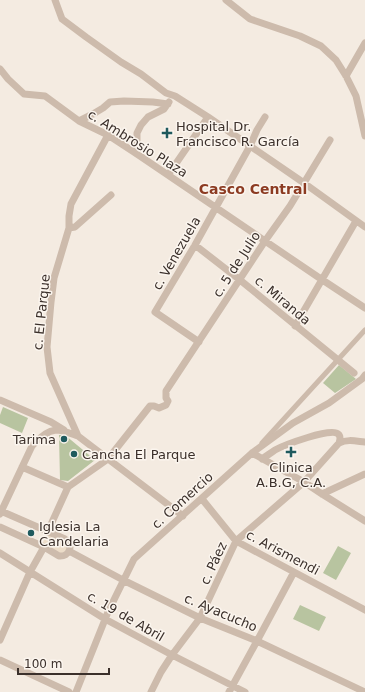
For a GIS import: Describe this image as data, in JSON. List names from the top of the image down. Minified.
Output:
{"streets":{"street":["c. Ambrosio Plaza","c. Venezuela","c. 5 de Julio","c. Miranda","c. El Parque","c. Comercio","c. Arismendi","c. Páez","c. Ayacucho","c. 19 de Abril"]},"crossings":[["c. Ambrosio Plaza","c. Venezuela"],["c. Ambrosio Plaza","c. 5 de Julio"],["c. Ambrosio Plaza","c. El Parque"],["c. Venezuela","c. 5 de Julio"],["c. Venezuela","c. Miranda"],["c. 5 de Julio","c. Miranda"],["c. 5 de Julio","c. El Parque"],["c. El Parque","c. Comercio"],["c. Comercio","c. Arismendi"],["c. Comercio","c. Ayacucho"],["c. Comercio","c. 19 de Abril"],["c. Arismendi","c. Páez"],["c. Páez","c. Ayacucho"],["c. Páez","c. 19 de Abril"]],"districts":["Casco Central"],"places":{"health":["Hospital Dr. Francisco R. García","Clinica A.B.G, C.A."],"other":["Tarima","Cancha El Parque","Iglesia La Candelaria"]},"scale_bar":"100 m"}
